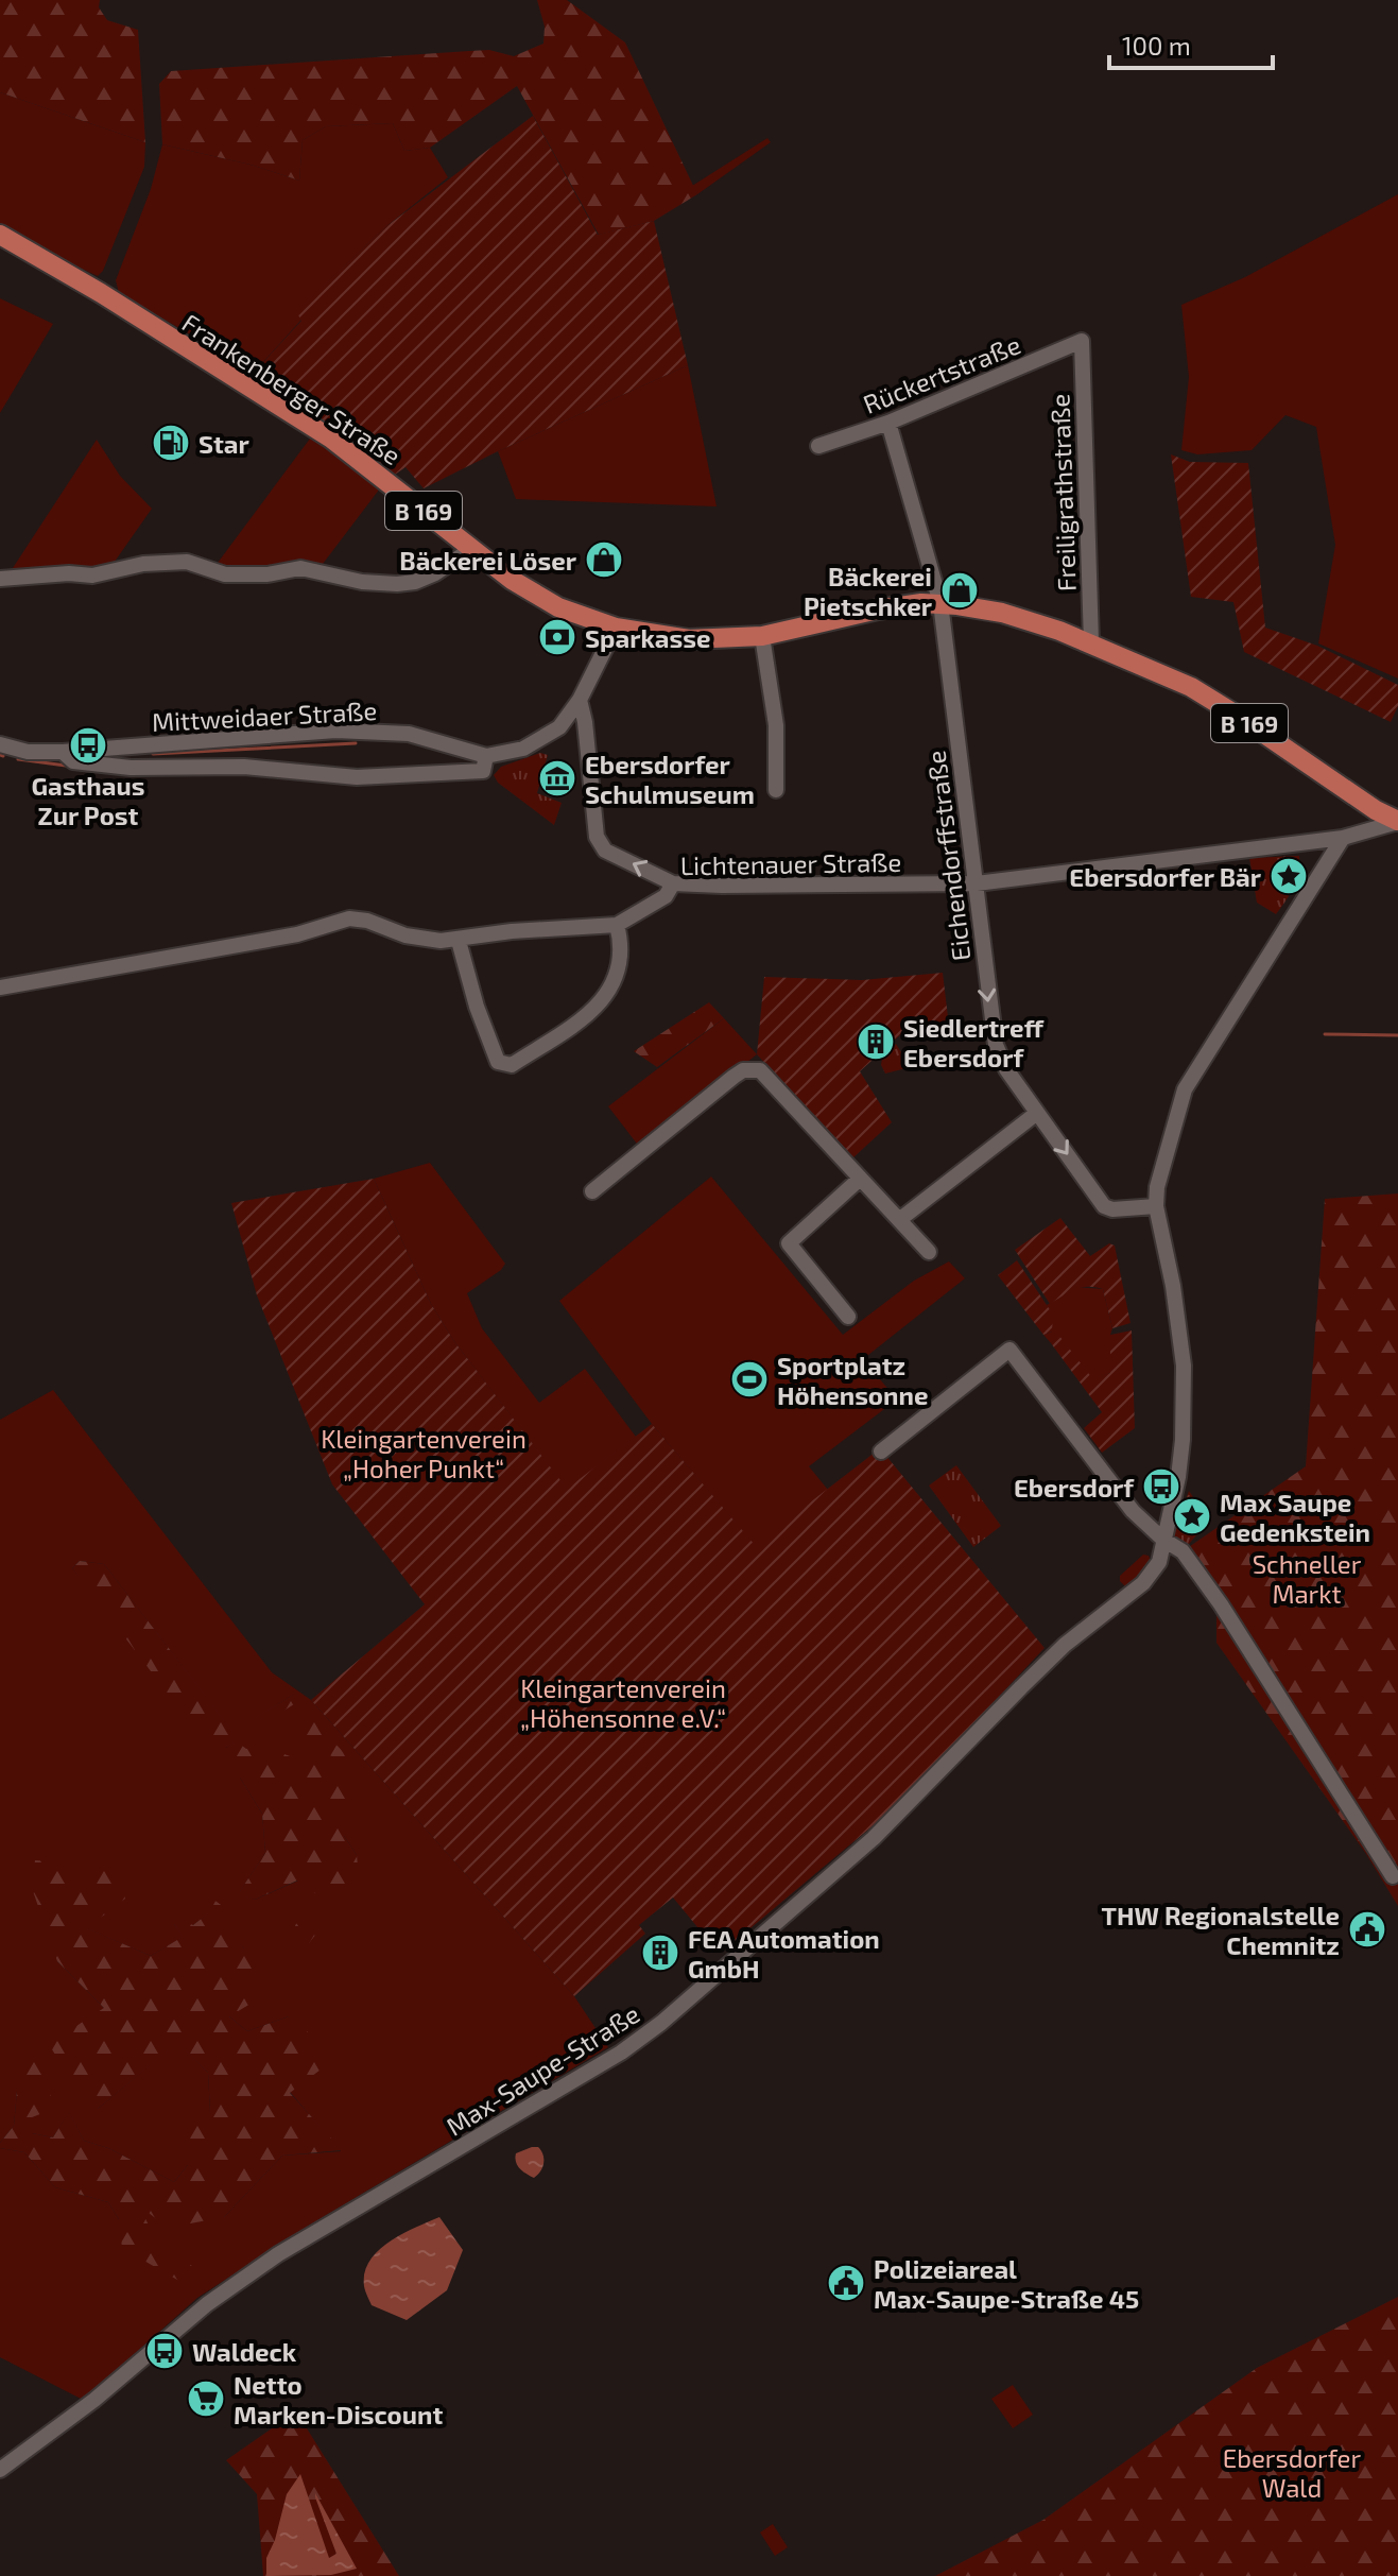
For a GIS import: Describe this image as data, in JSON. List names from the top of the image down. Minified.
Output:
{"streets":{"main road":["Frankenberger Straße","B 169"],"street":["Rückertstraße","Freiligrathstraße","Mittweidaer Straße","Eichendorffstraße","Lichtenauer Straße","Max-Saupe-Straße"]},"crossings":[["Rückertstraße","Freiligrathstraße"],["Rückertstraße","Eichendorffstraße"],["Frankenberger Straße","Freiligrathstraße"],["Frankenberger Straße","Mittweidaer Straße"],["Frankenberger Straße","Eichendorffstraße"],["Frankenberger Straße","Lichtenauer Straße"],["Eichendorffstraße","Lichtenauer Straße"],["Eichendorffstraße","Max-Saupe-Straße"],["Lichtenauer Straße","Max-Saupe-Straße"]],"one_way":["Eichendorffstraße"],"parks":["Kleingartenverein „Hoher Punkt“","Schneller Markt","Kleingartenverein „Höhensonne e.V.“","Ebersdorfer Wald"],"places":{"fuel station":["Star"],"shop":["Bäckerei Löser","Bäckerei Pietschker"],"bank":["Sparkasse"],"bus stop":["Gasthaus Zur Post","Ebersdorf","Waldeck"],"museum":["Ebersdorfer Schulmuseum"],"place":["Ebersdorfer Bär","Max Saupe Gedenkstein"],"building":["Siedlertreff Ebersdorf","FEA Automation GmbH"],"sports":["Sportplatz Höhensonne"],"public building":["THW Regionalstelle Chemnitz","Polizeiareal Max-Saupe-Straße 45"],"supermarket":["Netto Marken-Discount"]},"scale_bar":"100 m"}
